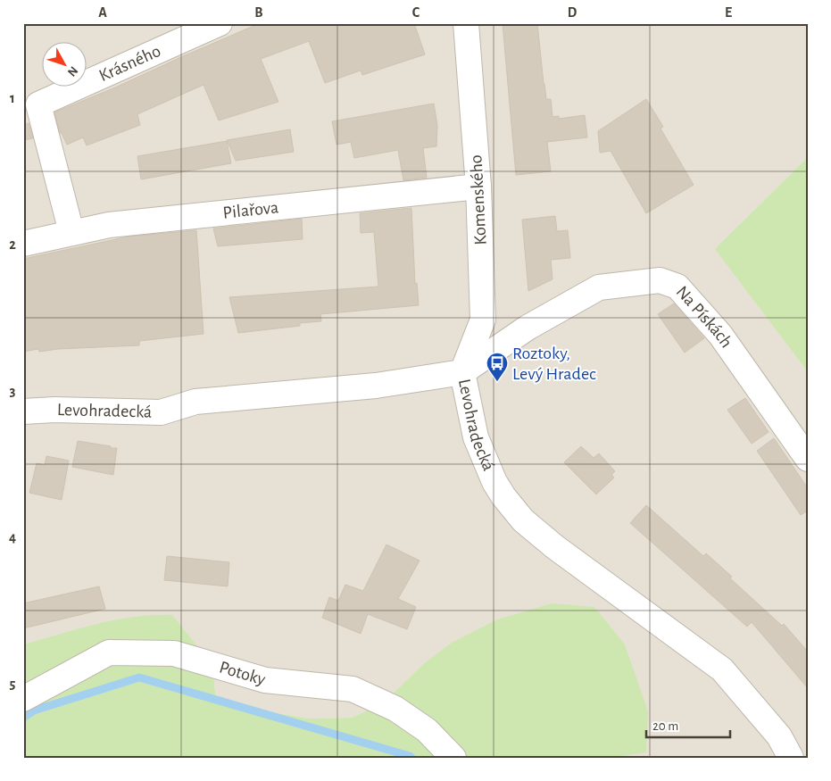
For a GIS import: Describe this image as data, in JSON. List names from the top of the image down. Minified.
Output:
{"streets":{"street":["Krásného","Komenského","Pilařova","Na Pískách","Levohradecká","Potoky"]},"crossings":[["Krásného","Pilařova"],["Komenského","Pilařova"],["Komenského","Na Pískách"],["Komenského","Levohradecká"],["Na Pískách","Levohradecká"]],"places":{"bus stop":["Roztoky, Levý Hradec"]},"scale_bar":"20 m","north":"bottom right","grid":{"columns":["A","B","C","D","E"],"rows":["1","2","3","4","5"]}}
